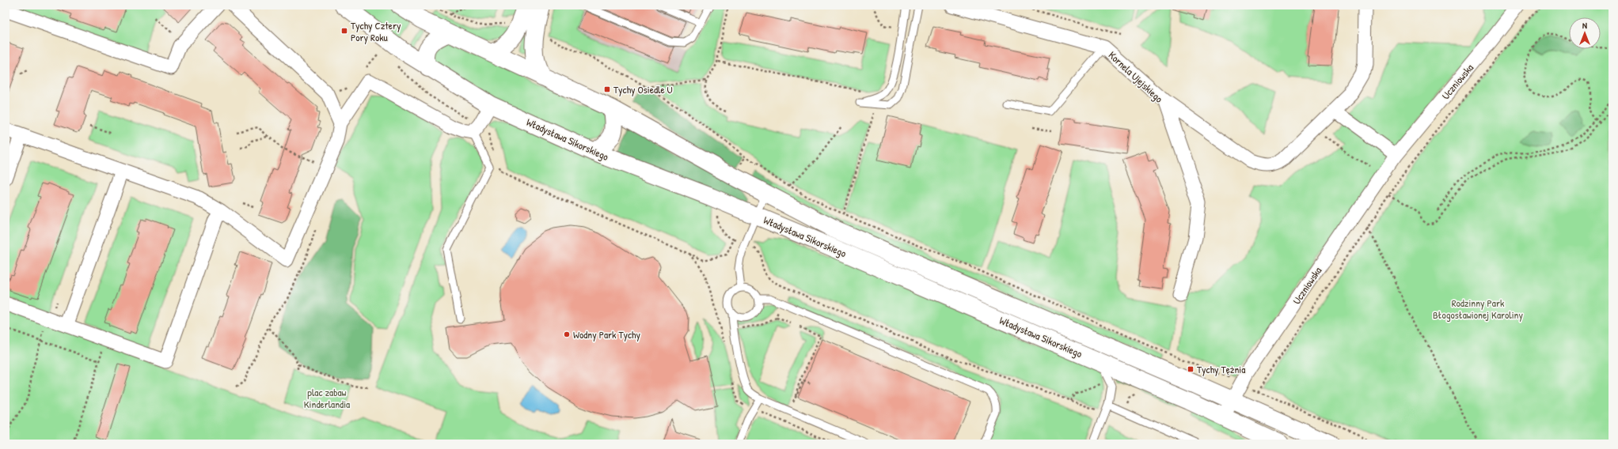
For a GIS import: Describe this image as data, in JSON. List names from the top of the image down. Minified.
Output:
{"streets":{"street":["Kornela Ujejskiego","Uczniowska","Władysława Sikorskiego"]},"crossings":[["Uczniowska","Władysława Sikorskiego"]],"parks":["Rodzinny Park Błogosławionej Karoliny","plac zabaw Kinderlandia"],"places":{"transit":["Tychy Cztery Pory Roku","Tychy Osiedle U","Tychy Tężnia"],"other":["Wodny Park Tychy"]},"north":"top"}
